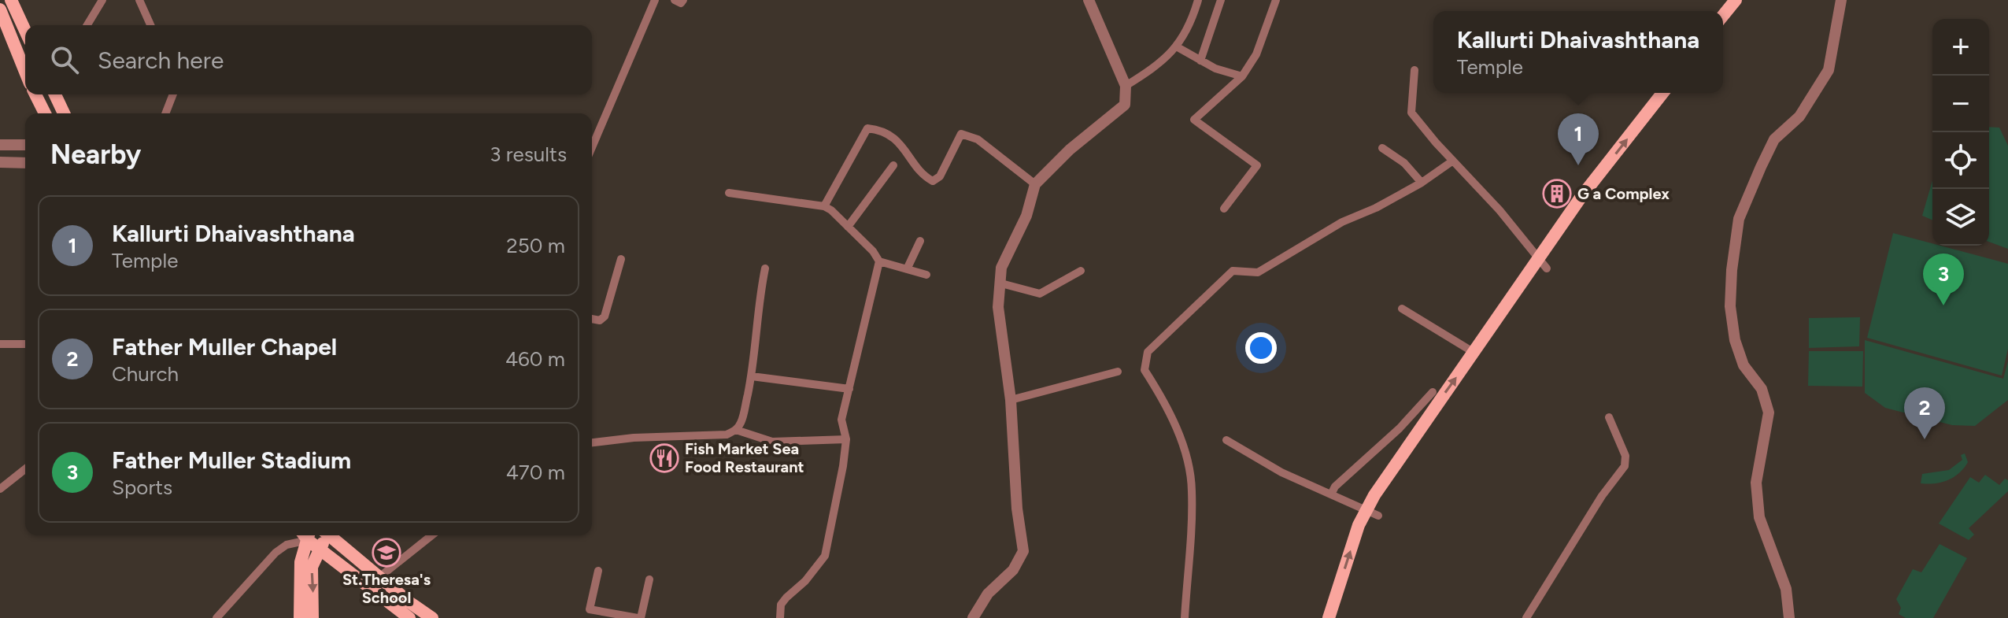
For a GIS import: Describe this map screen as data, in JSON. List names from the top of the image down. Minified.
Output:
{"places":{"building":["G a Complex"],"restaurant":["Fish Market Sea Food Restaurant"],"school or university":["St.Theresa's School"]},"page":{"popup":["Kallurti Dhaivashthana","Temple"],"map_buttons":["+","−"],"search":"Search here","pins":["1","3","2"],"heading":["Nearby","3 results"],"list":[{"mark":"1","name":"Kallurti Dhaivashthana","note":"Temple","value":"250 m"},{"mark":"2","name":"Father Muller Chapel","note":"Church","value":"460 m"},{"mark":"3","name":"Father Muller Stadium","note":"Sports","value":"470 m"}]}}
